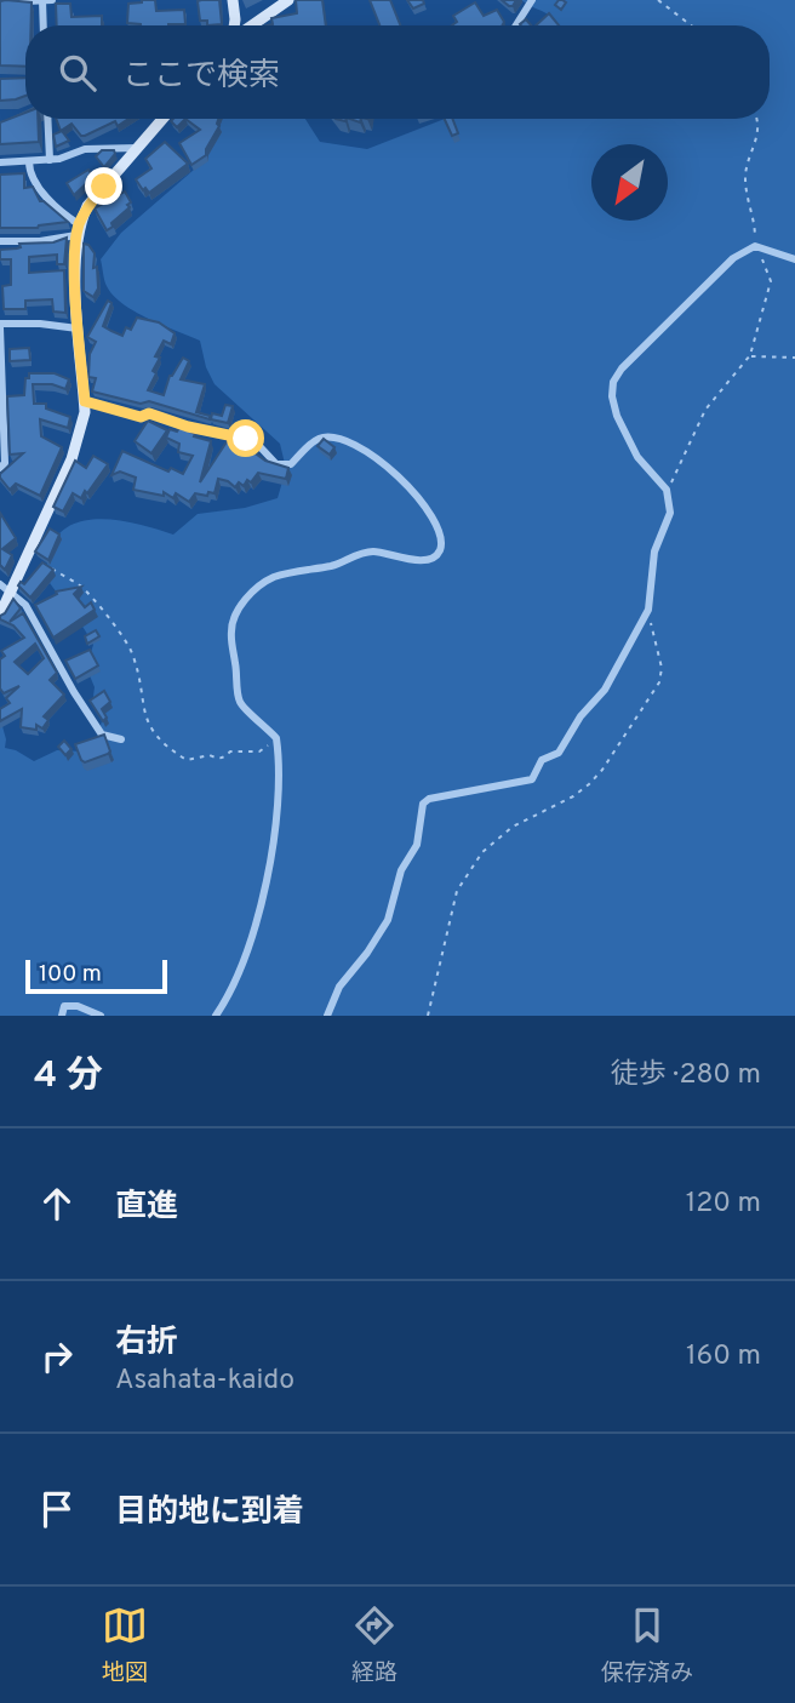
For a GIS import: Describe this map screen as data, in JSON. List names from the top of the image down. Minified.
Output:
{"scale_bar":"100 m","north":"bottom left","page":{"search":"ここで検索","scale":"100 m","heading":["4 分","徒歩 · 280 m"],"list":[["直進","120 m"],["右折","Asahata-kaido","160 m"],"目的地に到着"],"nav":["地図","経路","保存済み"]}}
